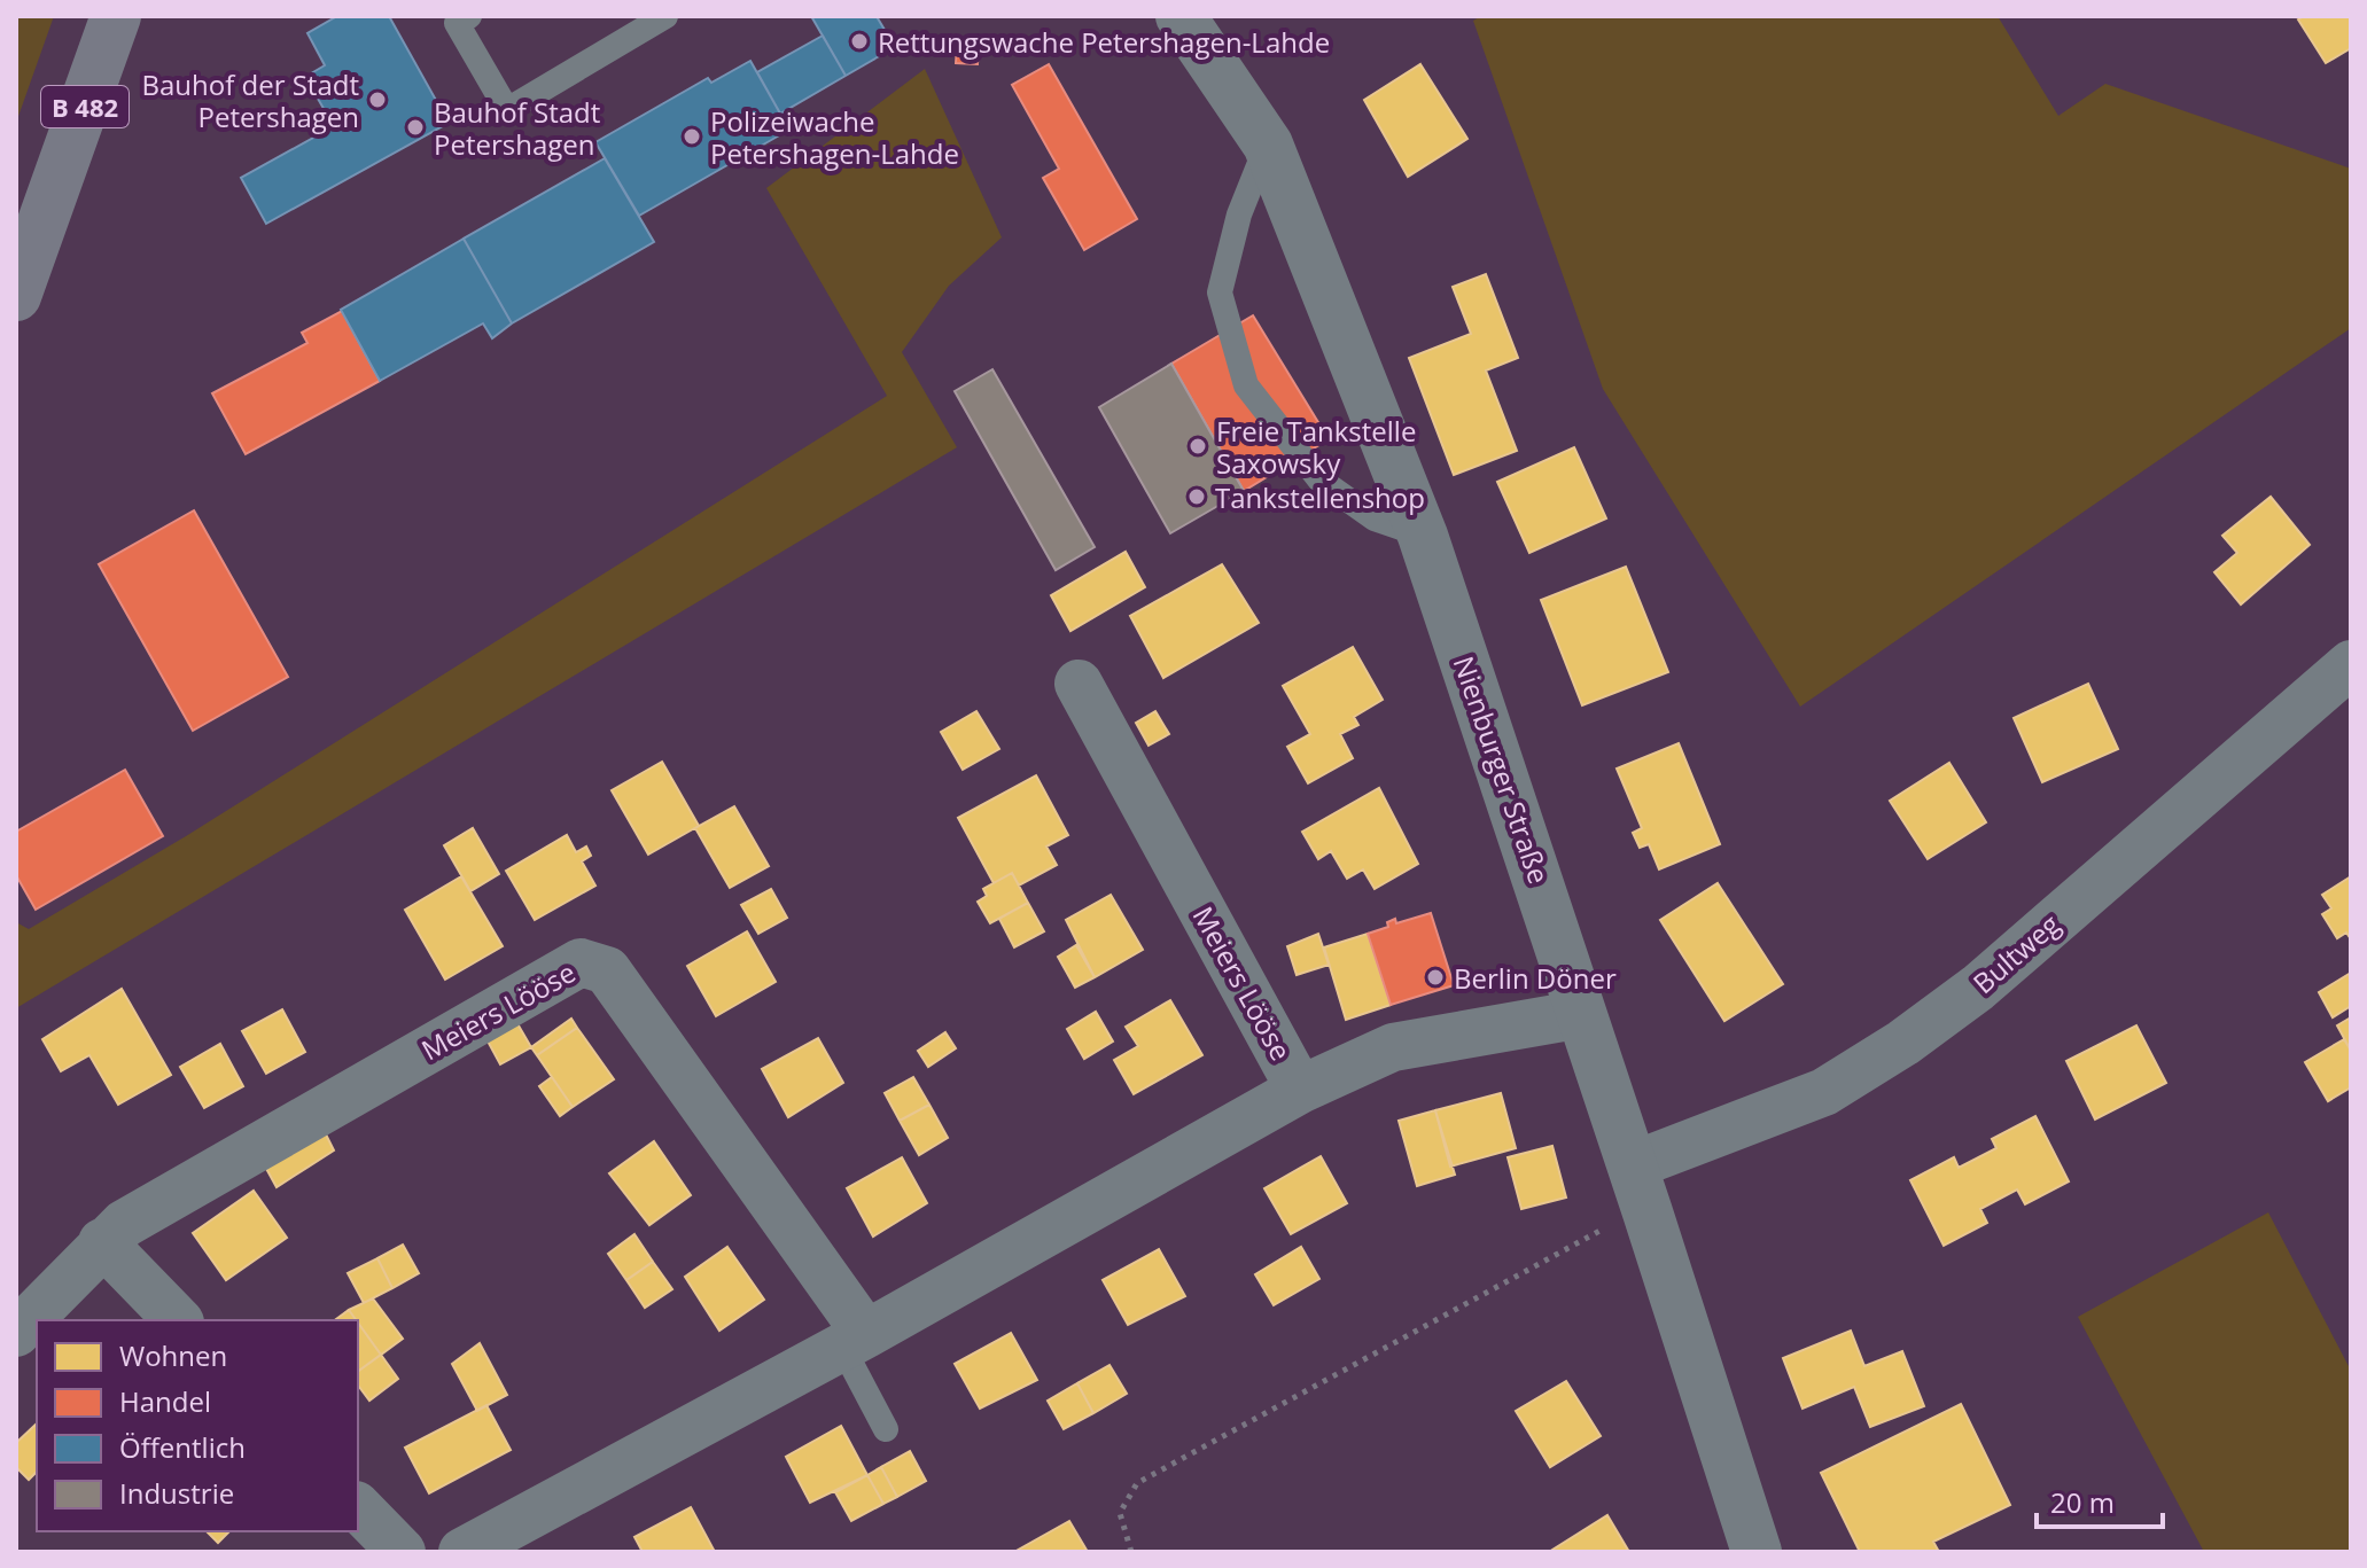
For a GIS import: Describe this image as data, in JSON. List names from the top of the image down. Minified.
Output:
{"streets":{"main road":["B 482"],"street":["Nienburger Straße","Bultweg","Meiers Lööse"]},"crossings":[["Nienburger Straße","Bultweg"],["Nienburger Straße","Meiers Lööse"]],"places":["Rettungswache Petershagen-Lahde","Bauhof der Stadt Petershagen","Bauhof Stadt Petershagen","Polizeiwache Petershagen-Lahde","Freie Tankstelle Saxowsky","Tankstellenshop","Berlin Döner"],"legend":["Wohnen","Handel","Öffentlich","Industrie"],"scale_bar":"20 m"}
